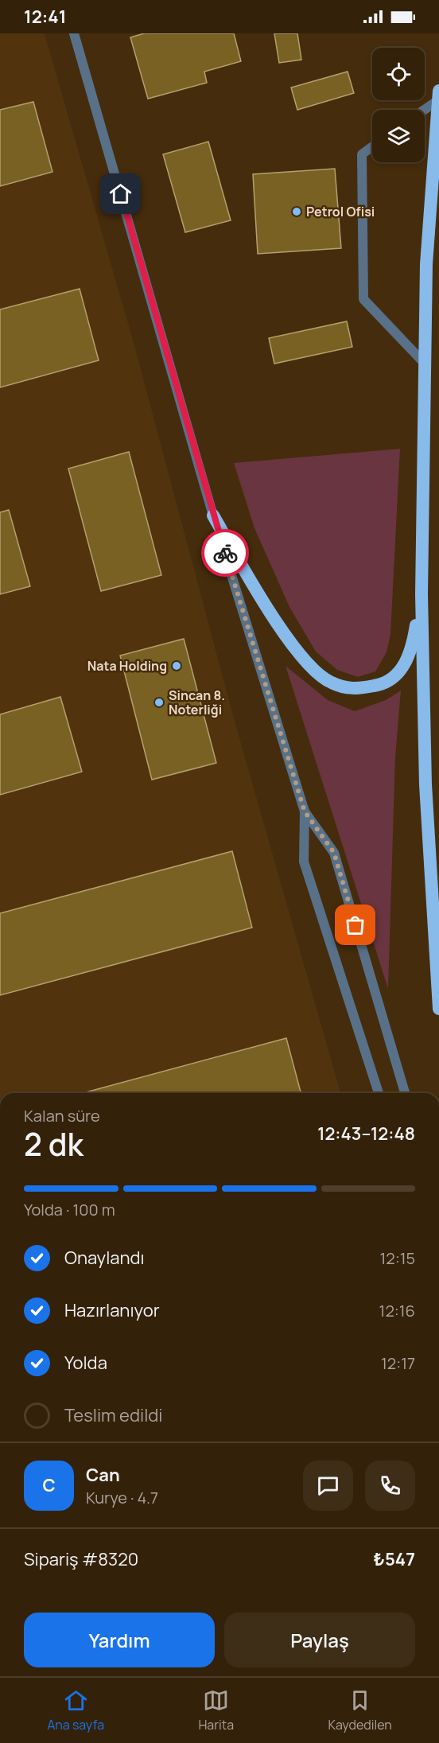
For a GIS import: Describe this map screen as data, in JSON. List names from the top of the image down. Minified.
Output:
{"places":["Petrol Ofisi","Nata Holding","Sincan 8. Noterliği"],"page":{"status":"12:41","heading":["2 dk","Kalan süre","12:43–12:48"],"panel":["Can","Kurye · 4.7","Sipariş #8320","₺547"],"bar":"Yolda · 100 m","list":[["Onaylandı","12:15"],["Hazırlanıyor","12:16"],["Yolda","12:17"],"Teslim edildi"],"round":"C","buttons":["Yardım","Paylaş"],"tabs":["Ana sayfa","Harita","Kaydedilen"]}}
